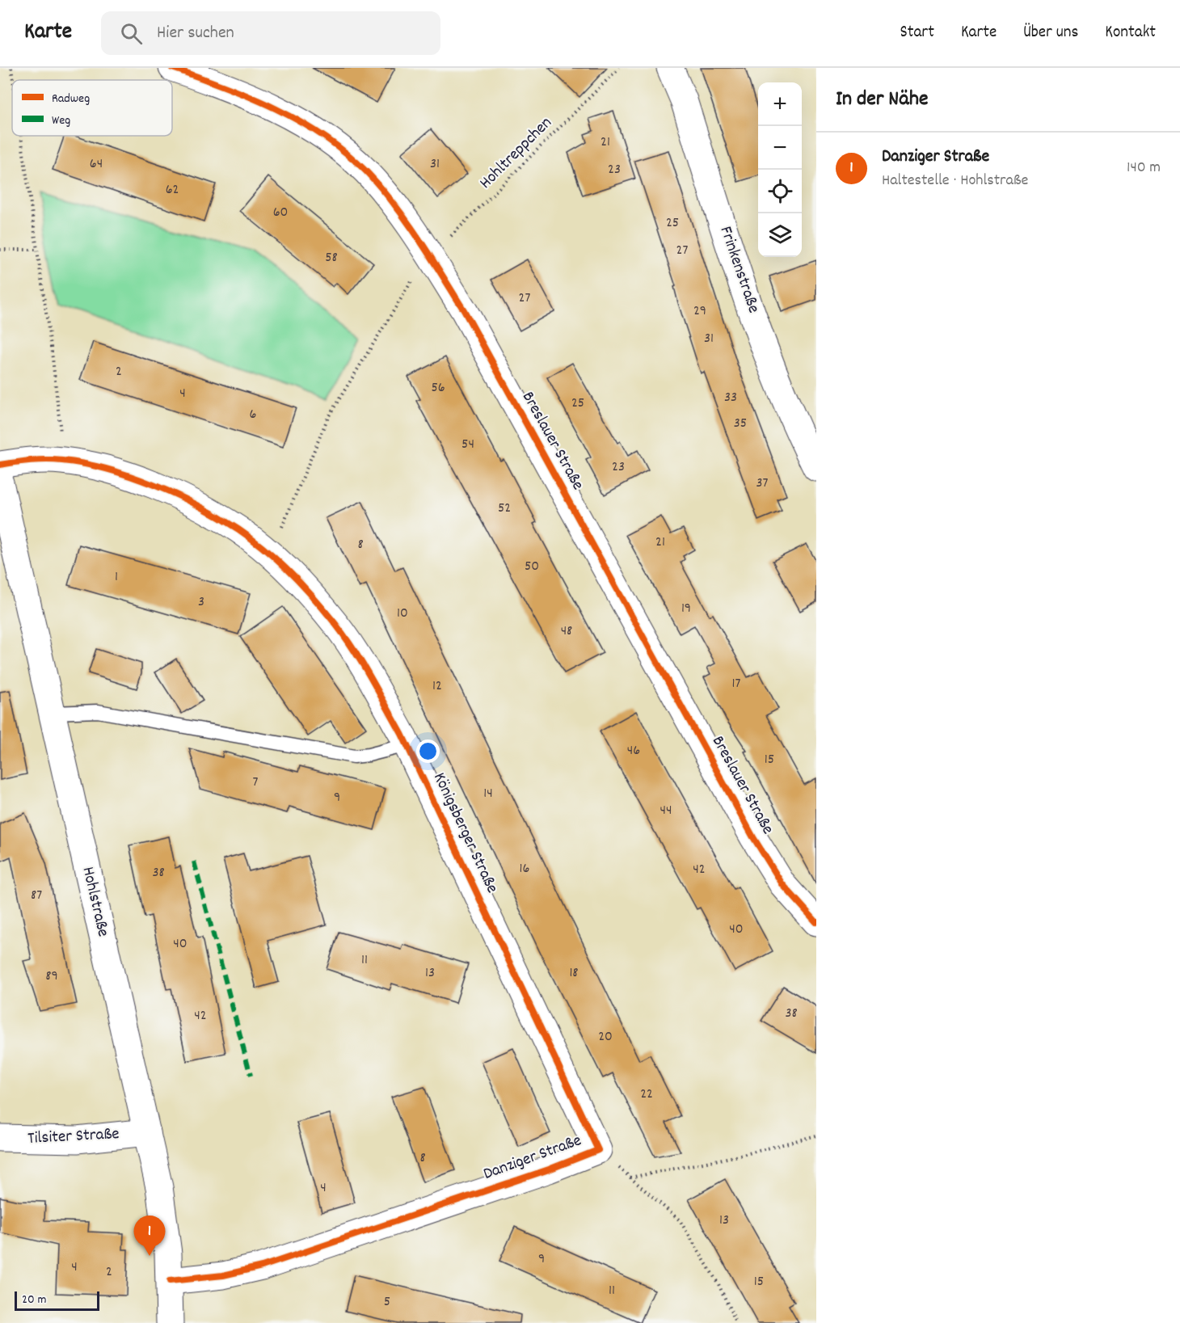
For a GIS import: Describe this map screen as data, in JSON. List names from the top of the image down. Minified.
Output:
{"streets":{"street":["Frinkenstraße","Breslauer Straße","Königsberger Straße","Hohlstraße","Tilsiter Straße","Danziger Straße"],"path":["Hohltreppchen"]},"crossings":[["Hohltreppchen","Breslauer Straße"],["Hohltreppchen","Königsberger Straße"],["Königsberger Straße","Danziger Straße"],["Hohlstraße","Tilsiter Straße"],["Hohlstraße","Danziger Straße"]],"house_numbers":["21","64","31","23","62","60","25","27","58","27","29","31","2","56","4","33","25","6","35","54","23","37","52","21","8","50","1","3","19","10","48","17","12","46","15","7","14","9","44","16","42","38","87","40","40","11","13","18","89","38","42","20","22","8","4","13","9","4","2","15","11","5"],"legend":["Radweg","Weg"],"scale_bar":"20 m","page":{"header":"Karte","search":"Hier suchen","nav":["Start","Karte","Über uns","Kontakt"],"heading":"In der Nähe","map_buttons":["+","−"],"list":[{"mark":"1","name":"Danziger Straße","note":"Haltestelle · Hohlstraße","value":"140 m"}],"pins":"1","scale":"20 m"}}
